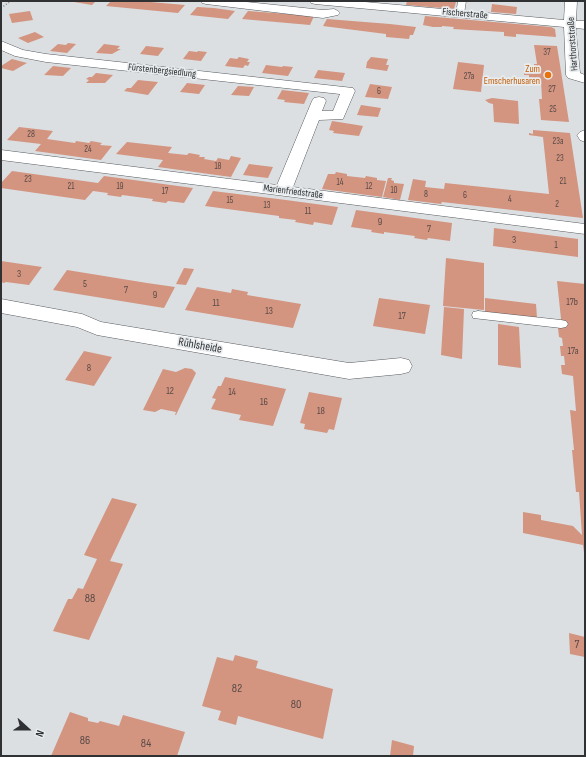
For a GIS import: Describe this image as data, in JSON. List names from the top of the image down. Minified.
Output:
{"streets":{"street":["Fischerstraße","Harthorststraße","Fürstenbergsiedlung","Marienfriedstraße","Rühlsheide"]},"crossings":[["Fischerstraße","Harthorststraße"]],"places":["Zum Emscherhusaren"],"house_numbers":["37","27a","27","6","25","28","23a","24","23","18","23","21","14","21","19","12","10","17","8","6","4","15","2","13","11","9","7","3","1","3","5","7","9","17b","11","13","17","17a","8","12","14","16","18","88","7","82","80","86","84"],"north":"right"}
